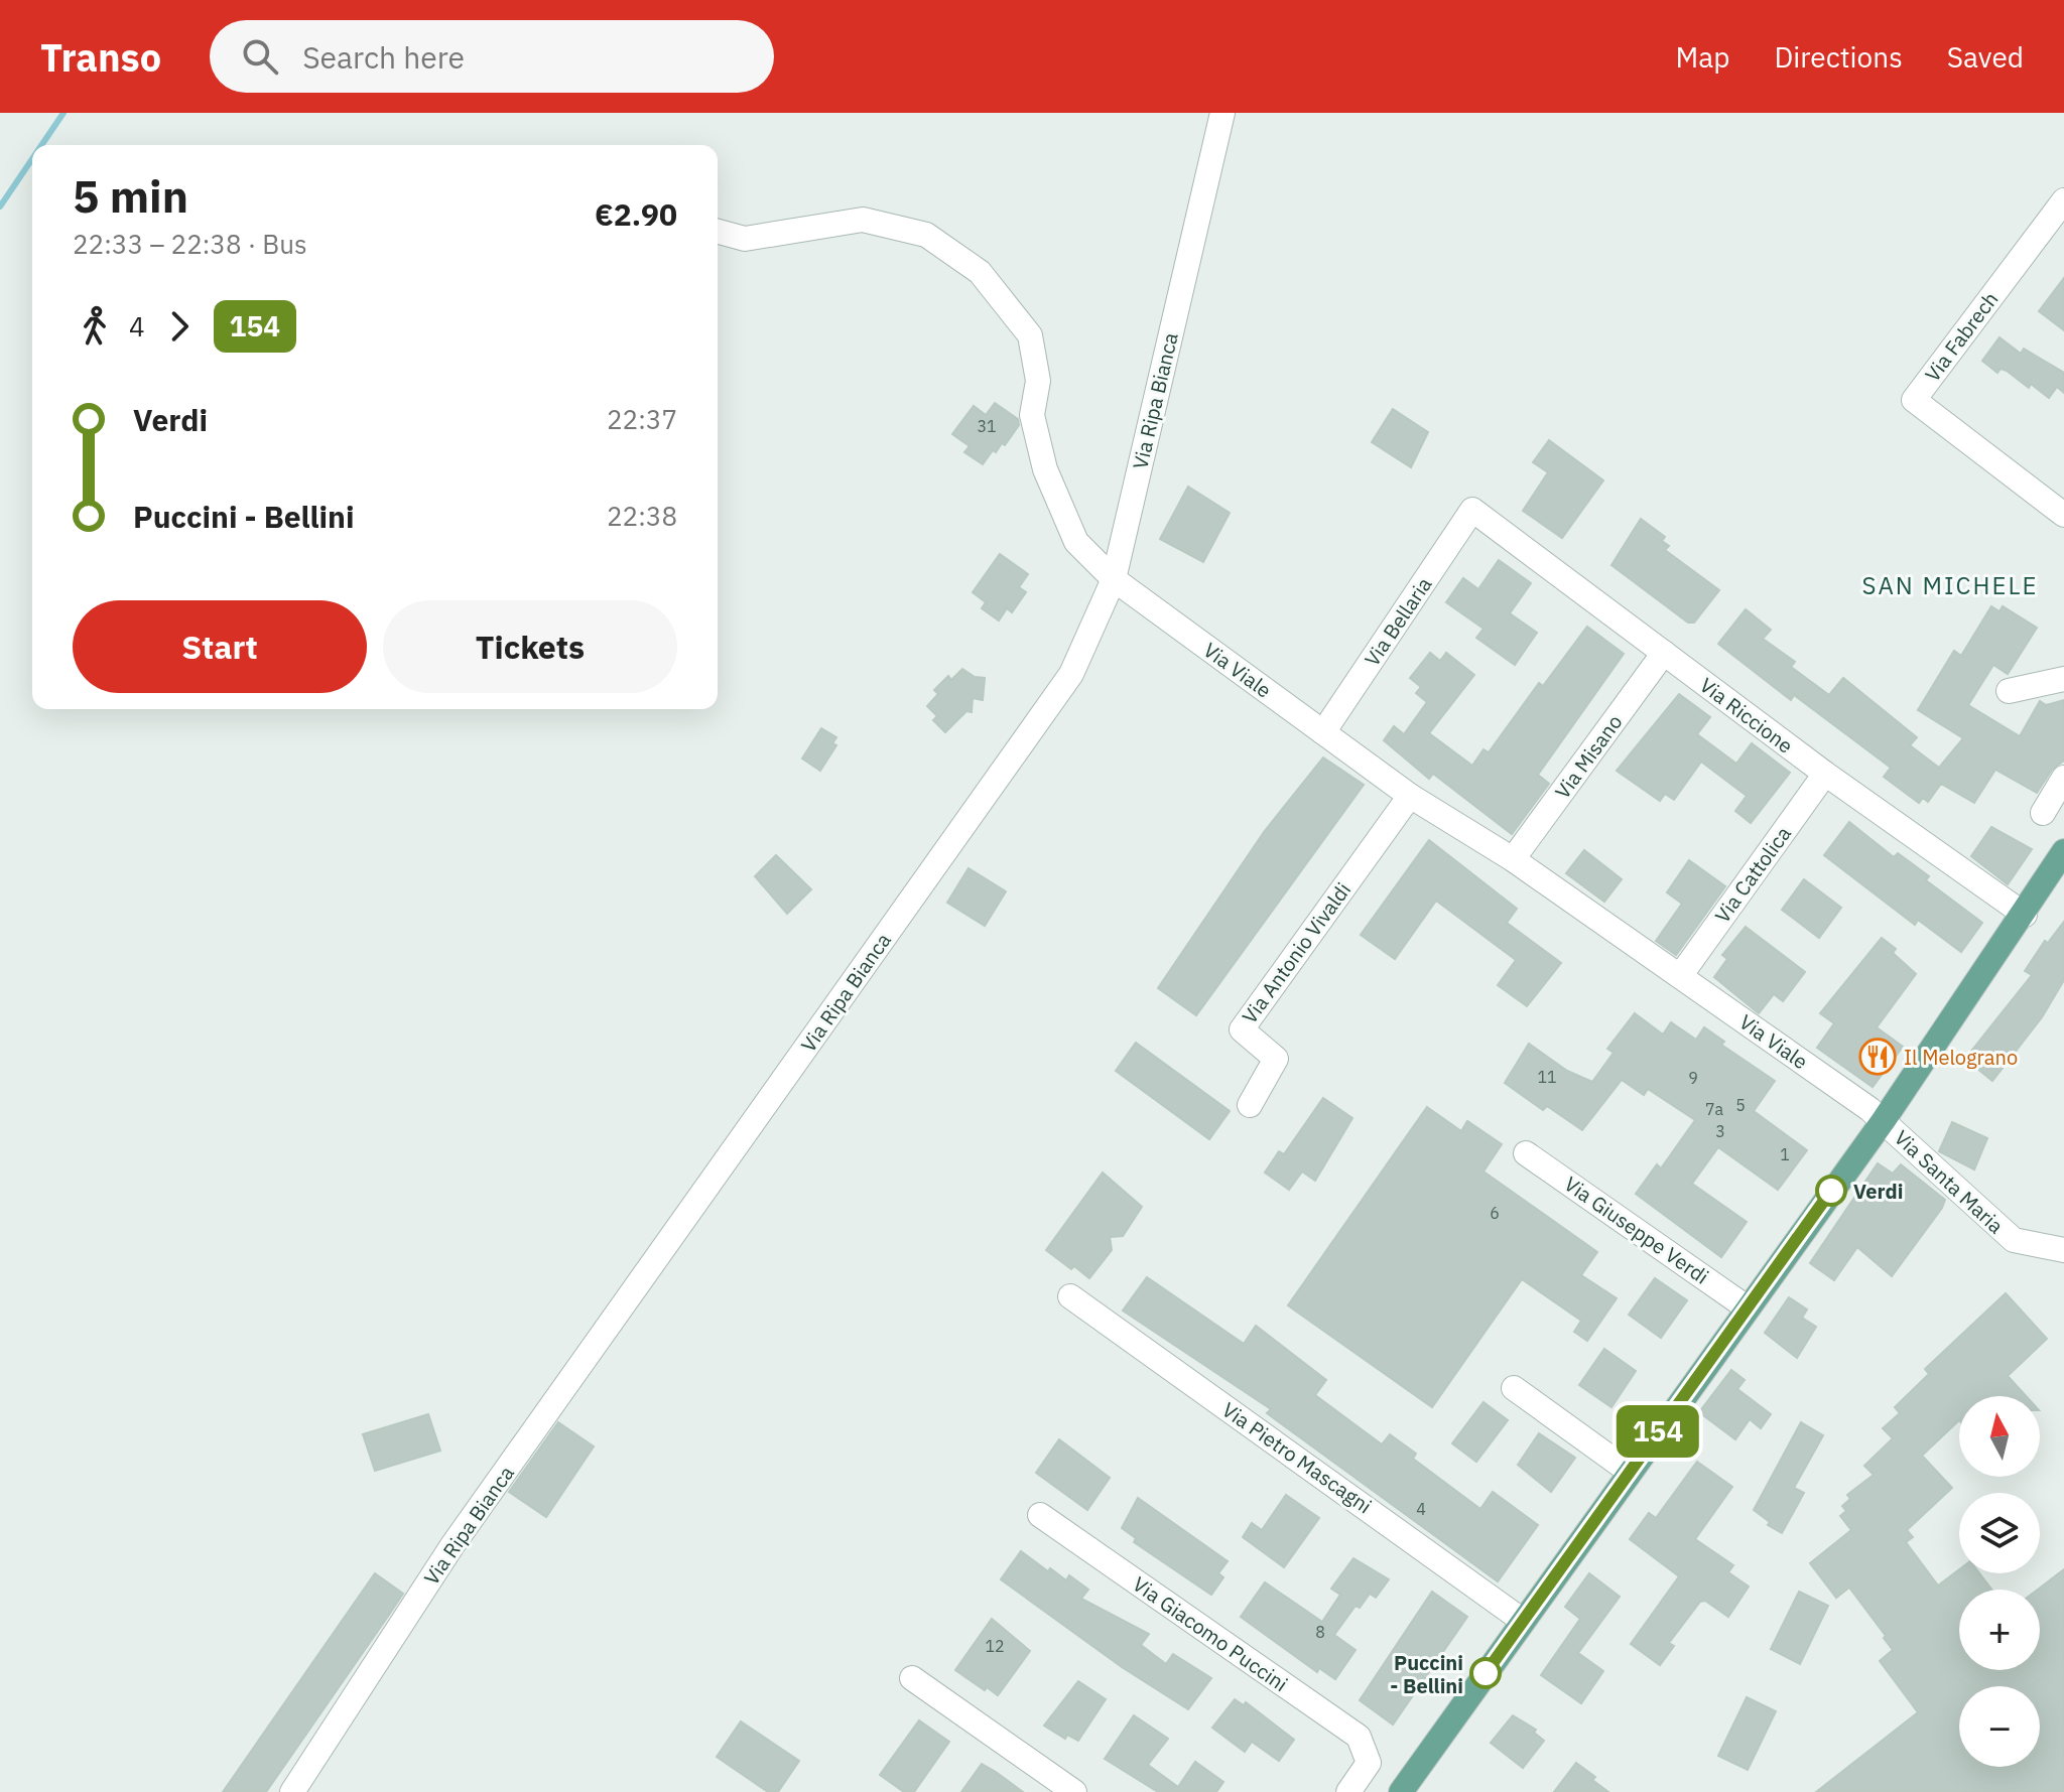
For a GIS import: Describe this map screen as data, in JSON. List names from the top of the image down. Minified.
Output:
{"streets":{"street":["Via Fabrech","Via Ripa Bianca","Via Bellaria","Via Viale","Via Riccione","Via Misano","Via Cattolica","Via Antonio Vivaldi","Via Santa Maria","Via Giuseppe Verdi","Via Pietro Mascagni","Via Giacomo Puccini"]},"crossings":[["Via Ripa Bianca","Via Viale"],["Via Bellaria","Via Viale"],["Via Bellaria","Via Riccione"],["Via Viale","Via Misano"],["Via Viale","Via Cattolica"],["Via Viale","Via Antonio Vivaldi"],["Via Viale","Via Santa Maria"],["Via Riccione","Via Misano"],["Via Riccione","Via Cattolica"]],"districts":["SAN MICHELE"],"places":{"restaurant":["Il Melograno"],"other":["Verdi","Puccini - Bellini"]},"lines":["bus line 154"],"house_numbers":["31","11","9","5","7a","3","1","6","4","8","12"],"north":"top","page":{"header":"Transo","search":"Search here","nav":["Map","Directions","Saved"],"on_map":"154","heading":["5 min","22:33 – 22:38 · Bus","€2.90"],"legs":["4","154"],"list":[{"name":"Verdi","value":"22:37"},{"name":"Puccini - Bellini","value":"22:38"}],"buttons":["Start","Tickets"],"map_buttons":["+","−"]}}
